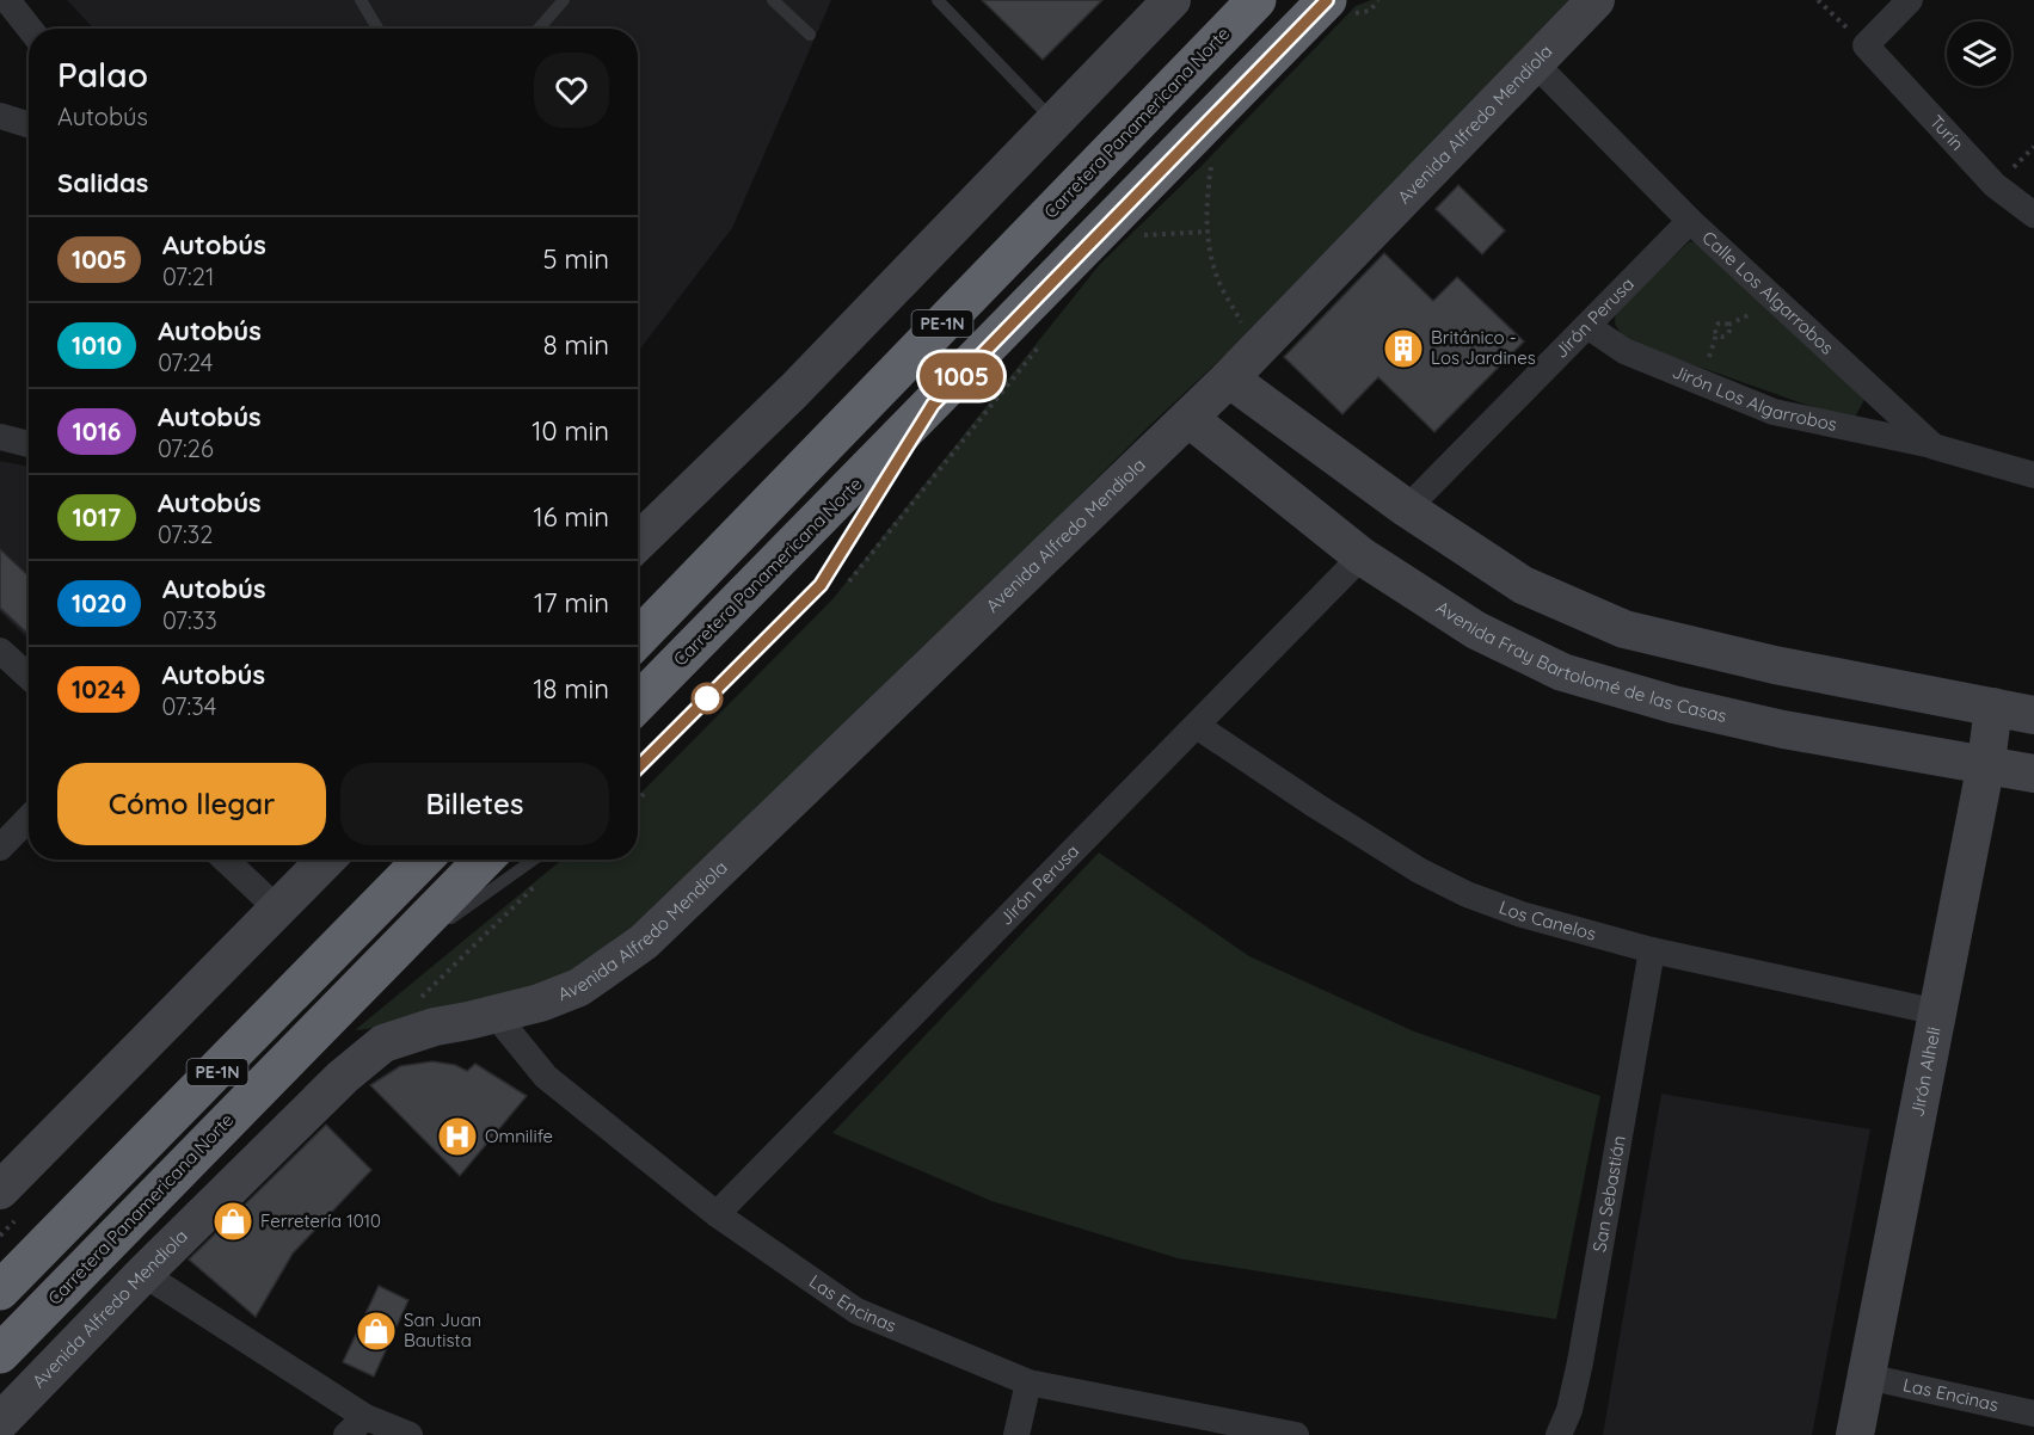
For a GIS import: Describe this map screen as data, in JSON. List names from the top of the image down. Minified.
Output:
{"streets":{"highway":["Carretera Panamericana Norte","PE-1N"],"main road":["Avenida Alfredo Mendiola","Avenida Fray Bartolomé de las Casas","Jirón Alheli"],"street":["Turín","Calle Los Algarrobos","Jirón Perusa","Jirón Los Algarrobos","Los Canelos","San Sebastián","Las Encinas"]},"crossings":[["Avenida Alfredo Mendiola","Calle Los Algarrobos"],["Avenida Alfredo Mendiola","Avenida Fray Bartolomé de las Casas"],["Avenida Alfredo Mendiola","Las Encinas"],["Calle Los Algarrobos","Jirón Perusa"],["Calle Los Algarrobos","Jirón Los Algarrobos"],["Jirón Perusa","Jirón Los Algarrobos"],["Jirón Perusa","Avenida Fray Bartolomé de las Casas"],["Jirón Perusa","Los Canelos"],["Jirón Perusa","Las Encinas"],["Avenida Fray Bartolomé de las Casas","Jirón Alheli"],["Los Canelos","Jirón Alheli"],["Los Canelos","San Sebastián"],["Jirón Alheli","Las Encinas"]],"places":{"building":["Británico - Los Jardines"],"hospital":["Omnilife"],"shop":["Ferretería 1010","San Juan Bautista"]},"lines":["bus line 1005"],"page":{"on_map":"1005","heading":[["Palao","Autobús"],"Salidas"],"list":[{"mark":"1005","name":"Autobús","note":"07:21","value":"5 min"},{"mark":"1010","name":"Autobús","note":"07:24","value":"8 min"},{"mark":"1016","name":"Autobús","note":"07:26","value":"10 min"},{"mark":"1017","name":"Autobús","note":"07:32","value":"16 min"},{"mark":"1020","name":"Autobús","note":"07:33","value":"17 min"},{"mark":"1024","name":"Autobús","note":"07:34","value":"18 min"}],"buttons":["Cómo llegar","Billetes"]}}
